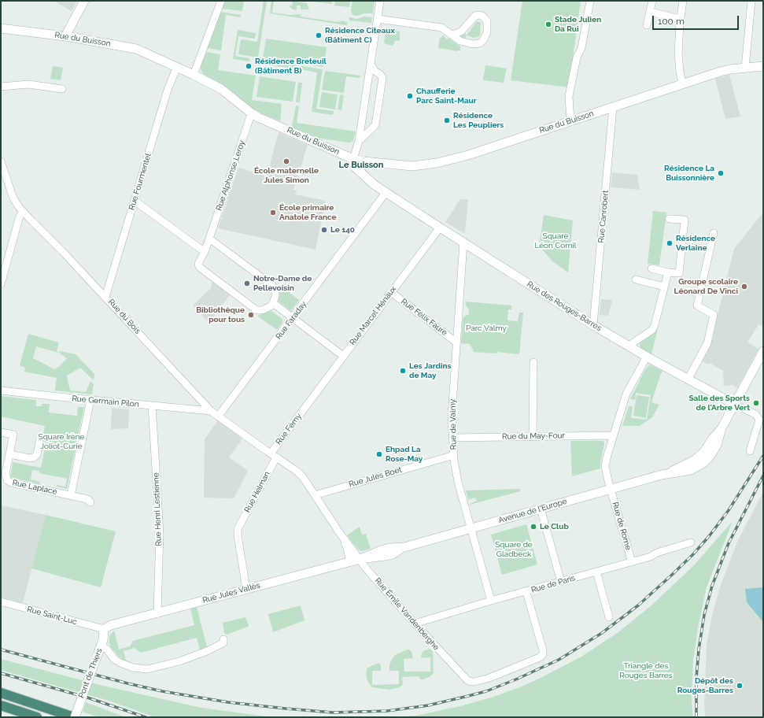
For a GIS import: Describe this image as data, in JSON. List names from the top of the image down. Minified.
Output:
{"streets":{"street":["Rue du Buisson","Rue Alphonse Leroy","Rue Fourmentel","Rue Canrobert","Rue des Rouges-Barres","Rue Marcel Hénaux","Rue du Bois","Rue Félix Faure","Rue Faraday","Rue Germain Pilon","Rue de Valmy","Rue Fémy","Rue du May-Four","Rue Jules Boet","Rue Laplace","Rue Helman","Rue Henri Lestienne","Avenue de l'Europe","Rue de Rome","Rue de Paris","Rue Jules Vallès","Rue Émile Vandenberghe","Rue Saint-Luc","Pont de Thiers"]},"crossings":[["Rue du Buisson","Rue Alphonse Leroy"],["Rue du Buisson","Rue Fourmentel"],["Rue du Buisson","Rue Canrobert"],["Rue du Buisson","Rue des Rouges-Barres"],["Rue Fourmentel","Rue du Bois"],["Rue Canrobert","Rue des Rouges-Barres"],["Rue des Rouges-Barres","Rue Marcel Hénaux"],["Rue des Rouges-Barres","Rue Faraday"],["Rue des Rouges-Barres","Rue de Valmy"],["Rue des Rouges-Barres","Avenue de l'Europe"],["Rue des Rouges-Barres","Rue de Rome"],["Rue Marcel Hénaux","Rue Félix Faure"],["Rue Marcel Hénaux","Rue Fémy"],["Rue du Bois","Rue Faraday"],["Rue du Bois","Rue Germain Pilon"],["Rue du Bois","Rue Fémy"],["Rue du Bois","Rue Helman"],["Rue du Bois","Rue Émile Vandenberghe"],["Rue Félix Faure","Rue de Valmy"],["Rue Germain Pilon","Rue Henri Lestienne"],["Rue de Valmy","Rue du May-Four"],["Rue de Valmy","Rue Jules Boet"],["Rue de Valmy","Avenue de l'Europe"],["Rue de Valmy","Rue de Paris"],["Rue Fémy","Rue Helman"],["Rue Fémy","Rue Émile Vandenberghe"],["Rue du May-Four","Rue de Rome"],["Rue Jules Boet","Rue Émile Vandenberghe"],["Rue Helman","Rue Jules Vallès"],["Rue Helman","Rue Émile Vandenberghe"],["Rue Henri Lestienne","Rue Jules Vallès"],["Avenue de l'Europe","Rue de Rome"],["Avenue de l'Europe","Rue Jules Vallès"],["Avenue de l'Europe","Rue Émile Vandenberghe"],["Rue de Rome","Rue de Paris"],["Rue de Paris","Rue Émile Vandenberghe"],["Rue Jules Vallès","Rue Émile Vandenberghe"],["Rue Jules Vallès","Rue Saint-Luc"],["Rue Jules Vallès","Pont de Thiers"],["Rue Saint-Luc","Pont de Thiers"]],"districts":["Le Buisson"],"parks":["Square Léon Cornil","Parc Valmy","Square Irène Joliot-Curie","Square de Gladbeck","Triangle des Rouges Barres"],"places":["Stade Julien Da Rui","Résidence Citeaux (Bâtiment C)","Résidence Breteuil (Bâtiment B)","Chaufferie Parc Saint-Maur","Résidence Les Peupliers","École maternelle Jules Simon","Résidence La Buissonnière","École primaire Anatole France","Le 140","Résidence Verlaine","Notre-Dame de Pellevoisin","Groupe scolaire Léonard De Vinci","Bibliothèque pour tous","Les Jardins de May","Salle des Sports de l'Arbre Vert","Ehpad La Rose-May","Le Club","Dépôt des Rouges-Barres"],"scale_bar":"100 m"}
